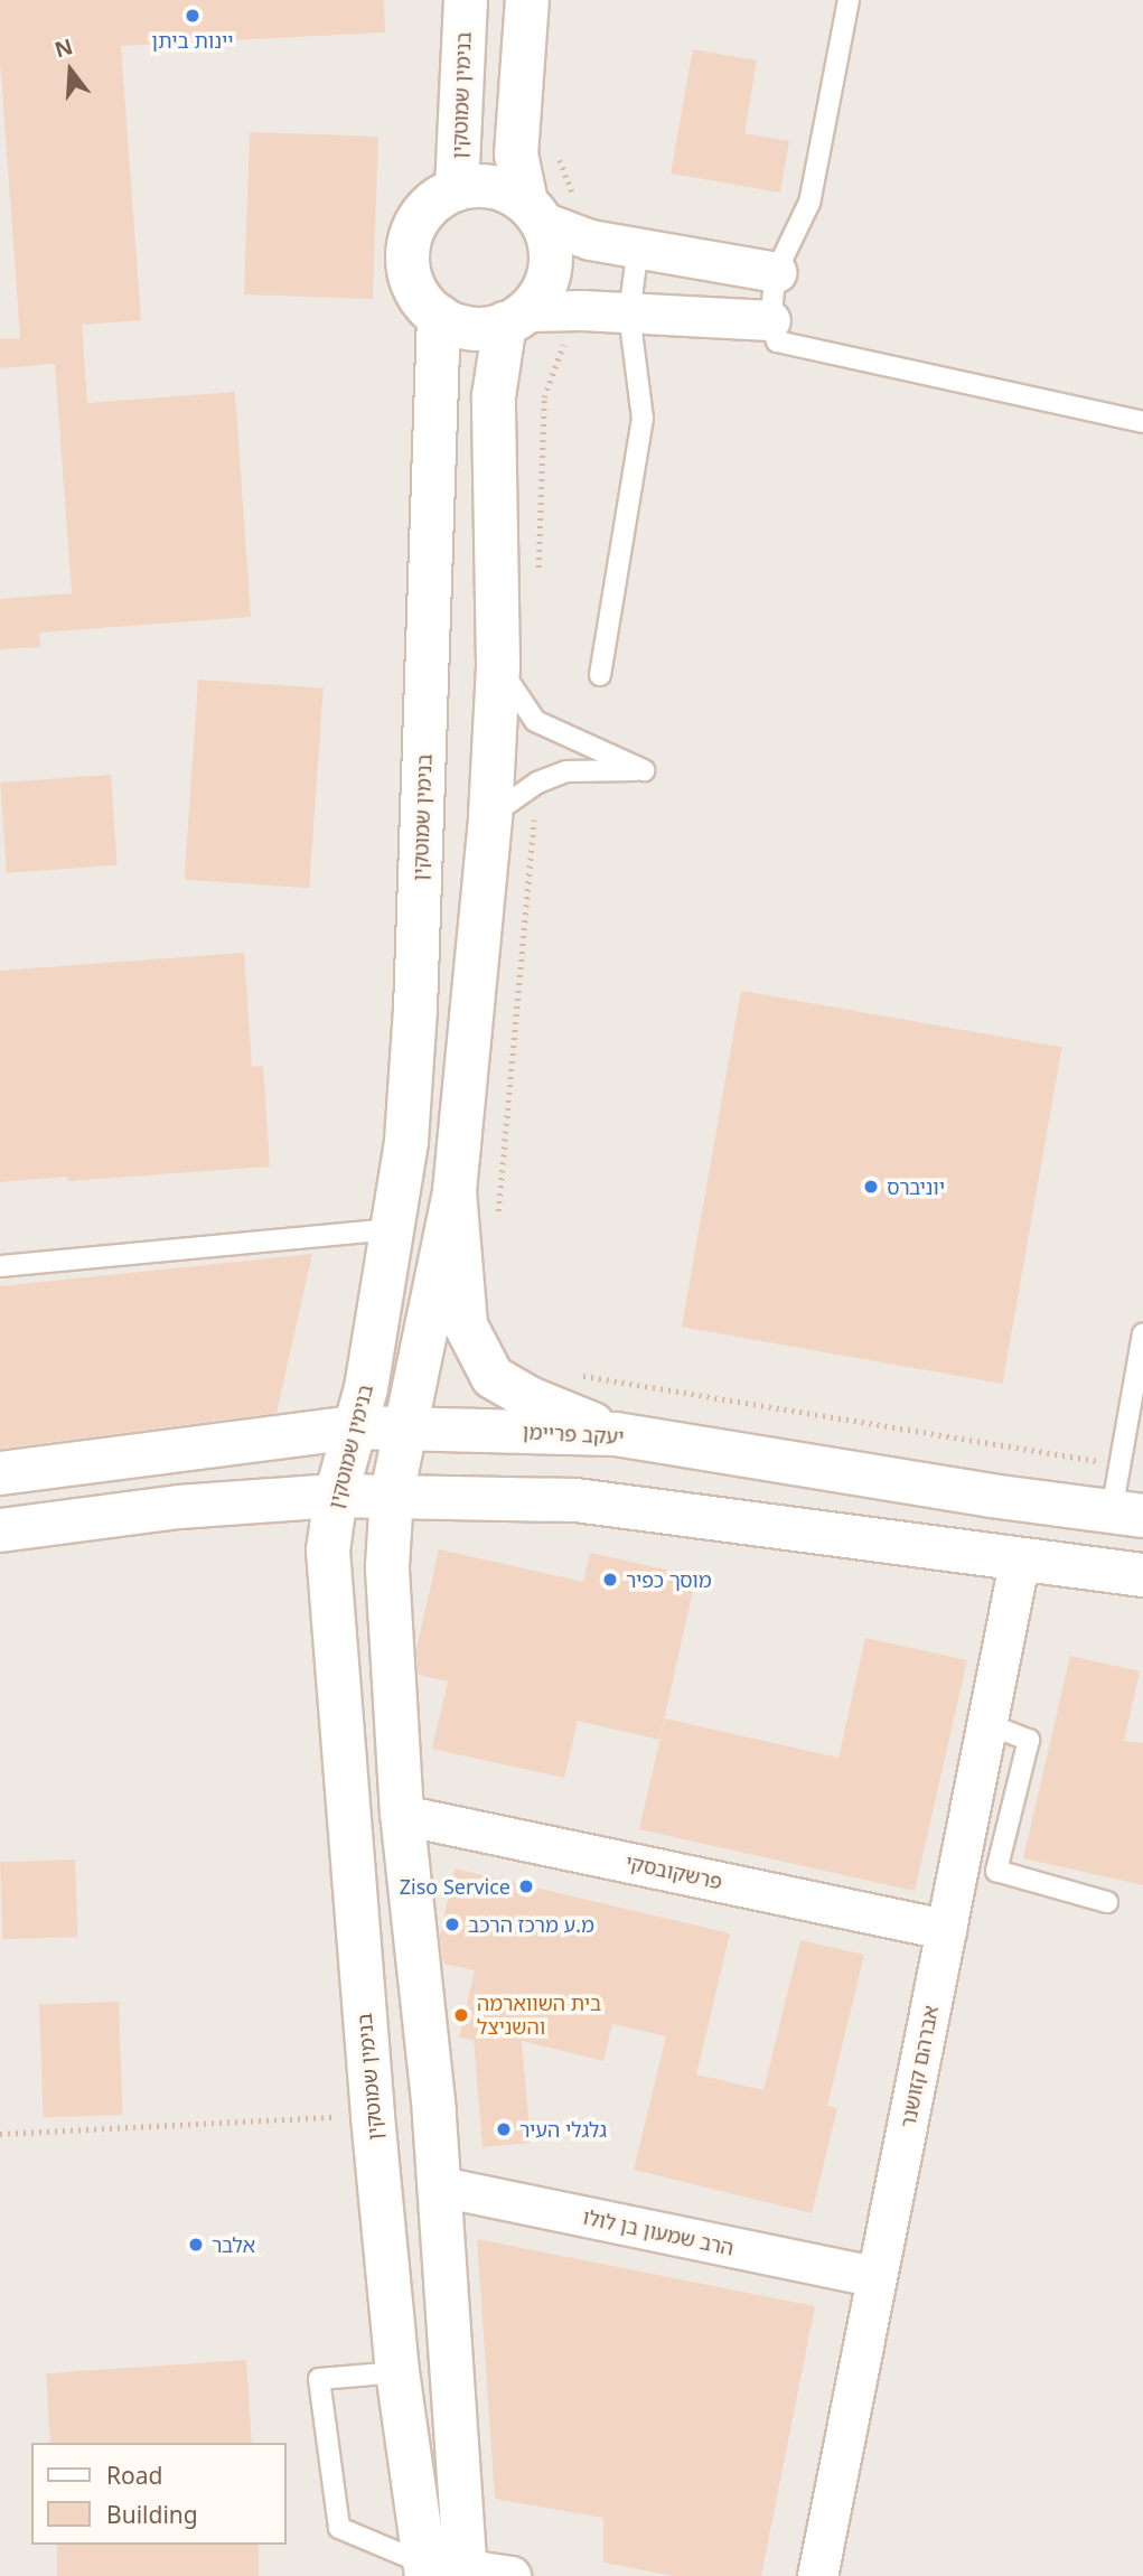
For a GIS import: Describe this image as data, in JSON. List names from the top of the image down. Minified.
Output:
{"streets":{"street":["בנימין שמוטקין","יעקב פריימן","פרשקובסקי","אברהם קזושנר","הרב שמעון בן לולו"]},"crossings":[["בנימין שמוטקין","יעקב פריימן"],["פרשקובסקי","אברהם קזושנר"],["אברהם קזושנר","הרב שמעון בן לולו"]],"places":["יינות ביתן","יוניברס","מוסך כפיר","Ziso Service","מ.ע מרכז הרכב","בית השווארמה והשניצל","גלגלי העיר","אלבר"],"legend":["Road","Building"],"north":"top"}
